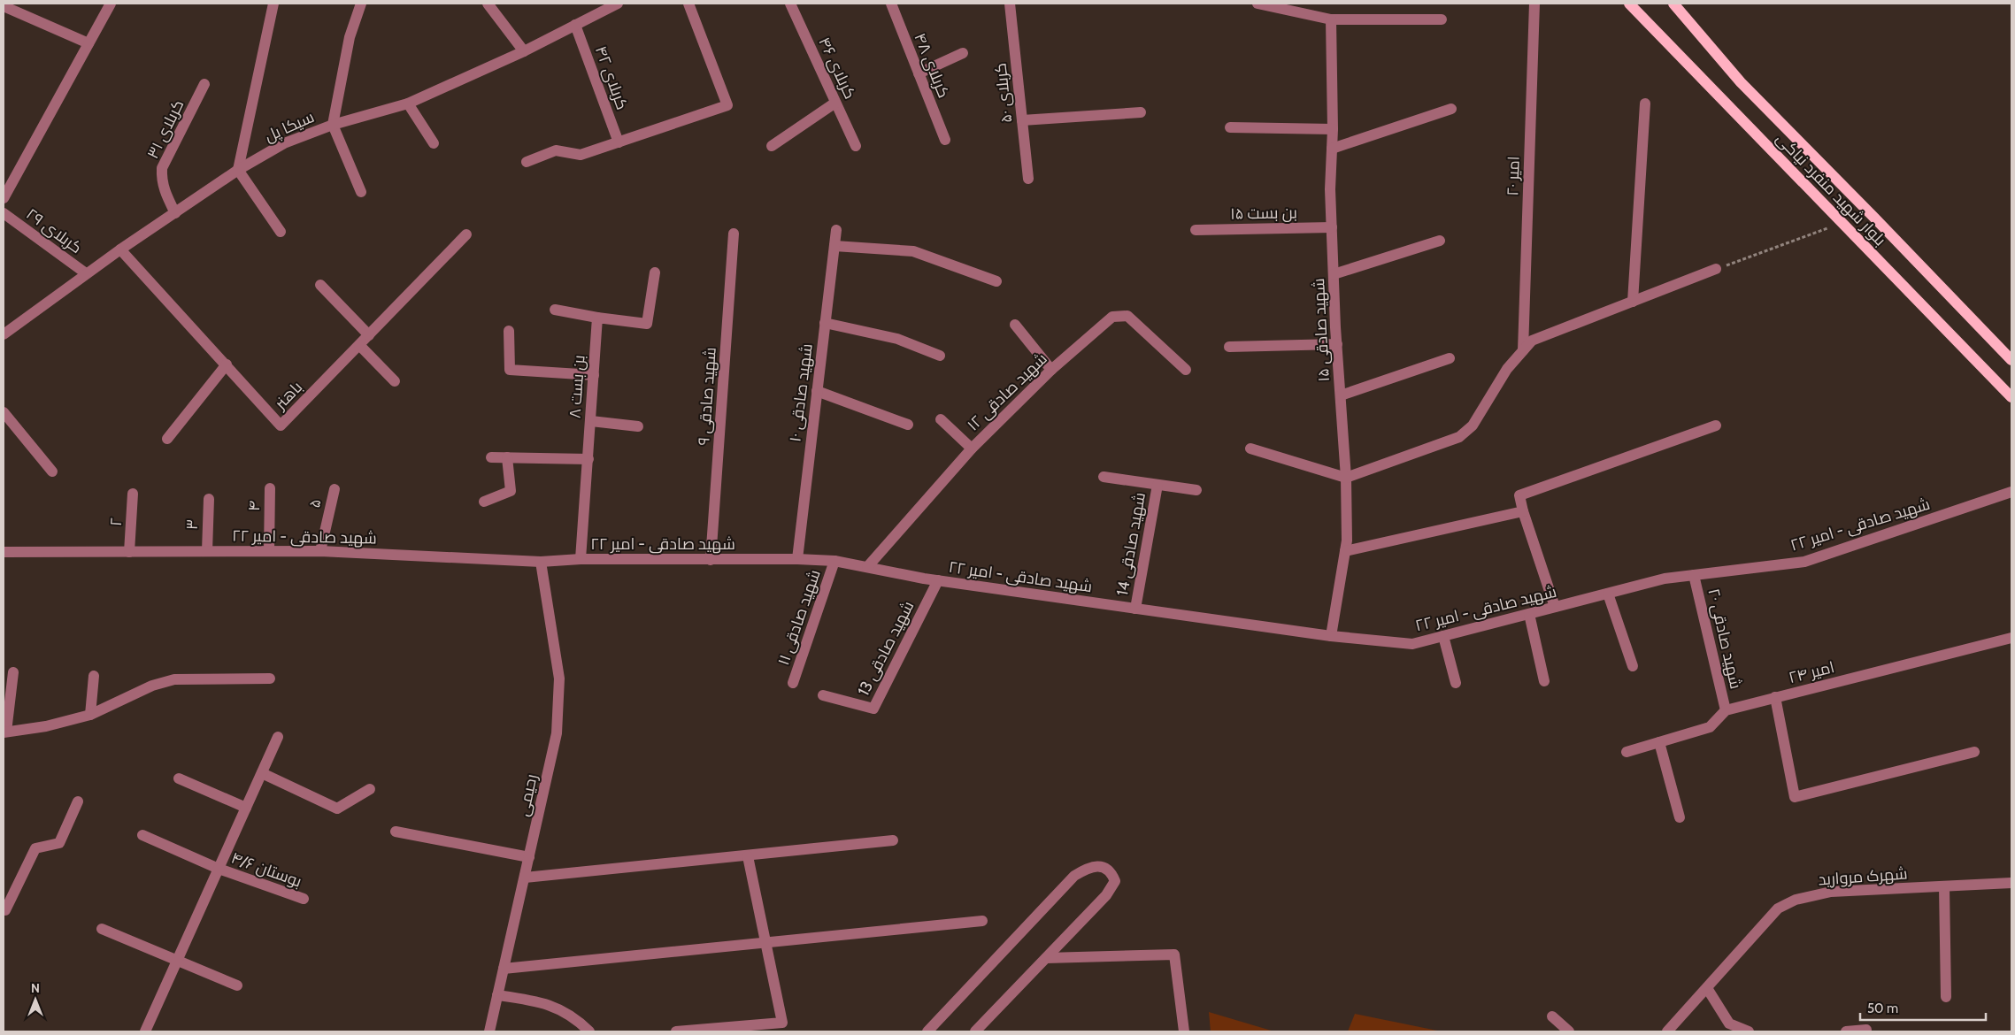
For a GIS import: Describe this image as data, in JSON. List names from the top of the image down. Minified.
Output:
{"streets":{"main road":["بلوار شهید منفرد نیاکی"],"street":["کربلای ۴۸","کربلای ۴۶","کربلای ۴۲","کربلای ۵۰","سیکا پل","کربلای ۳۱","امیر ۲۰","بن بست ۱۵","کربلای ۲۹","شهید صادقی ۱۵","بن بست ۸","شهید صادقی ۱۲","شهید صادقی ۱۰","باهنر","شهید صادقی ۹","۵","۴","۲","۳","شهید صادقی - امیر ۲۲","شهید صادقی 14","شهید صادقی ۱۱","شهید صادقی ۲۰","شهید صادقی 13","امیر ۲۴","رحیمی","بوستان ۴/۶","شهرک مروارید"]},"crossings":[["کربلای ۴۲","سیکا پل"],["سیکا پل","کربلای ۳۱"],["سیکا پل","کربلای ۲۹"],["سیکا پل","باهنر"],["بن بست ۱۵","شهید صادقی ۱۵"],["شهید صادقی ۱۵","شهید صادقی - امیر ۲۲"],["بن بست ۸","شهید صادقی - امیر ۲۲"],["شهید صادقی ۱۲","شهید صادقی - امیر ۲۲"],["شهید صادقی ۱۰","شهید صادقی - امیر ۲۲"],["شهید صادقی ۹","شهید صادقی - امیر ۲۲"],["۵","شهید صادقی - امیر ۲۲"],["۴","شهید صادقی - امیر ۲۲"],["۲","شهید صادقی - امیر ۲۲"],["۳","شهید صادقی - امیر ۲۲"],["شهید صادقی - امیر ۲۲","شهید صادقی 14"],["شهید صادقی - امیر ۲۲","شهید صادقی ۱۱"],["شهید صادقی - امیر ۲۲","شهید صادقی ۲۰"],["شهید صادقی - امیر ۲۲","شهید صادقی 13"],["شهید صادقی - امیر ۲۲","رحیمی"],["شهید صادقی ۲۰","امیر ۲۴"]],"scale_bar":"50 m","north":"top"}
